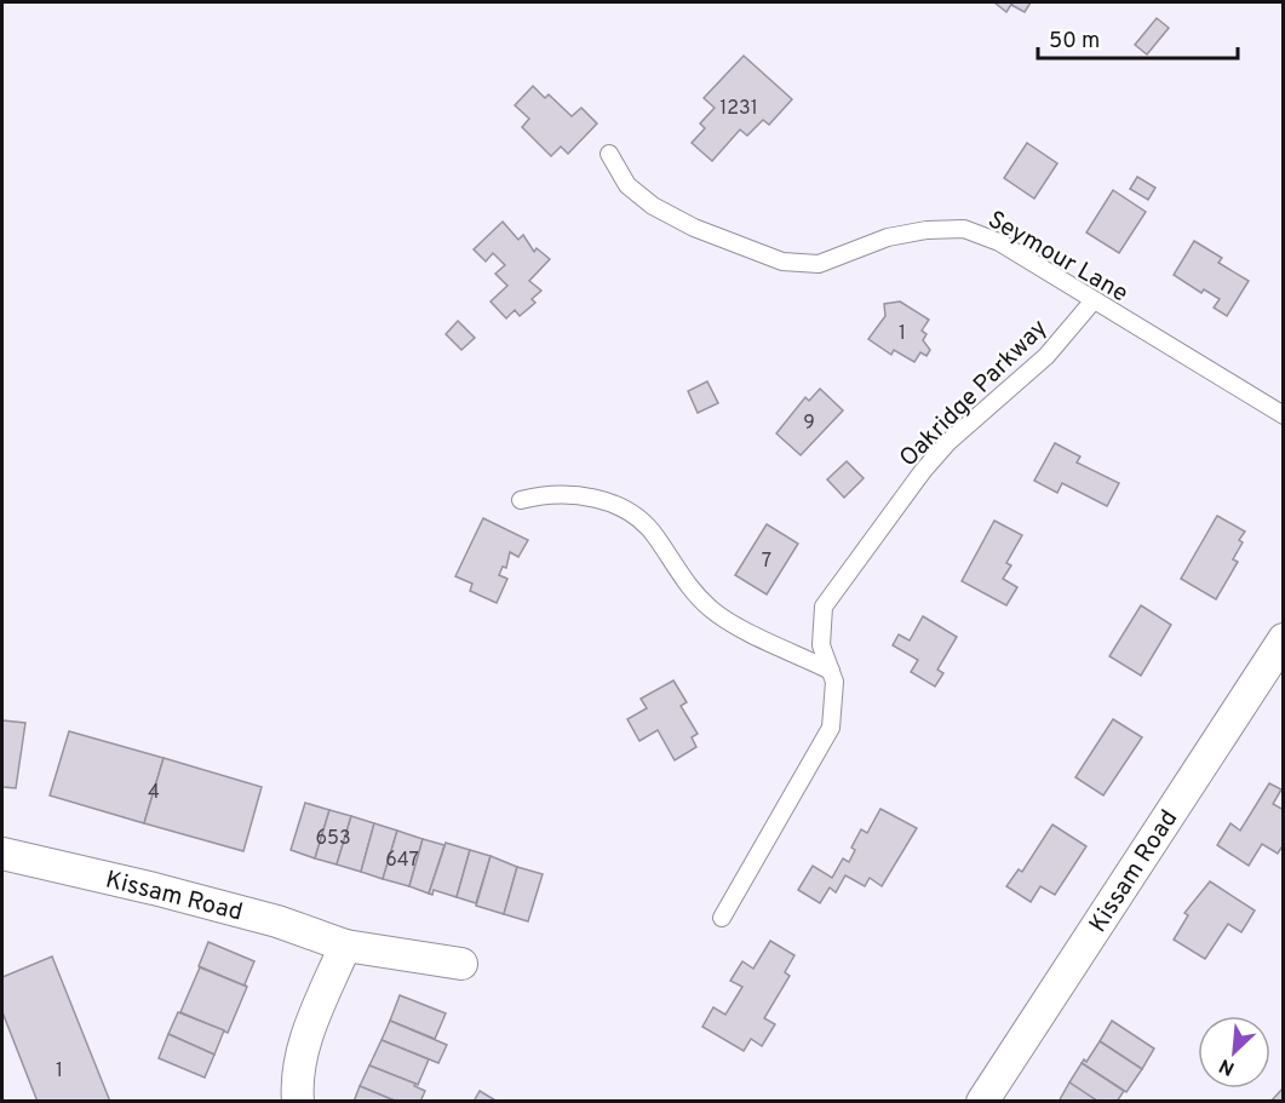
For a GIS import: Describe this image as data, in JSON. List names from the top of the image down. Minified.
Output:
{"streets":{"street":["Kissam Road"],"lane":["Seymour Lane","Oakridge Parkway"]},"crossings":[["Seymour Lane","Oakridge Parkway"]],"house_numbers":["1231","1","9","7","4","653","647","1"],"scale_bar":"50 m","north":"bottom left"}
